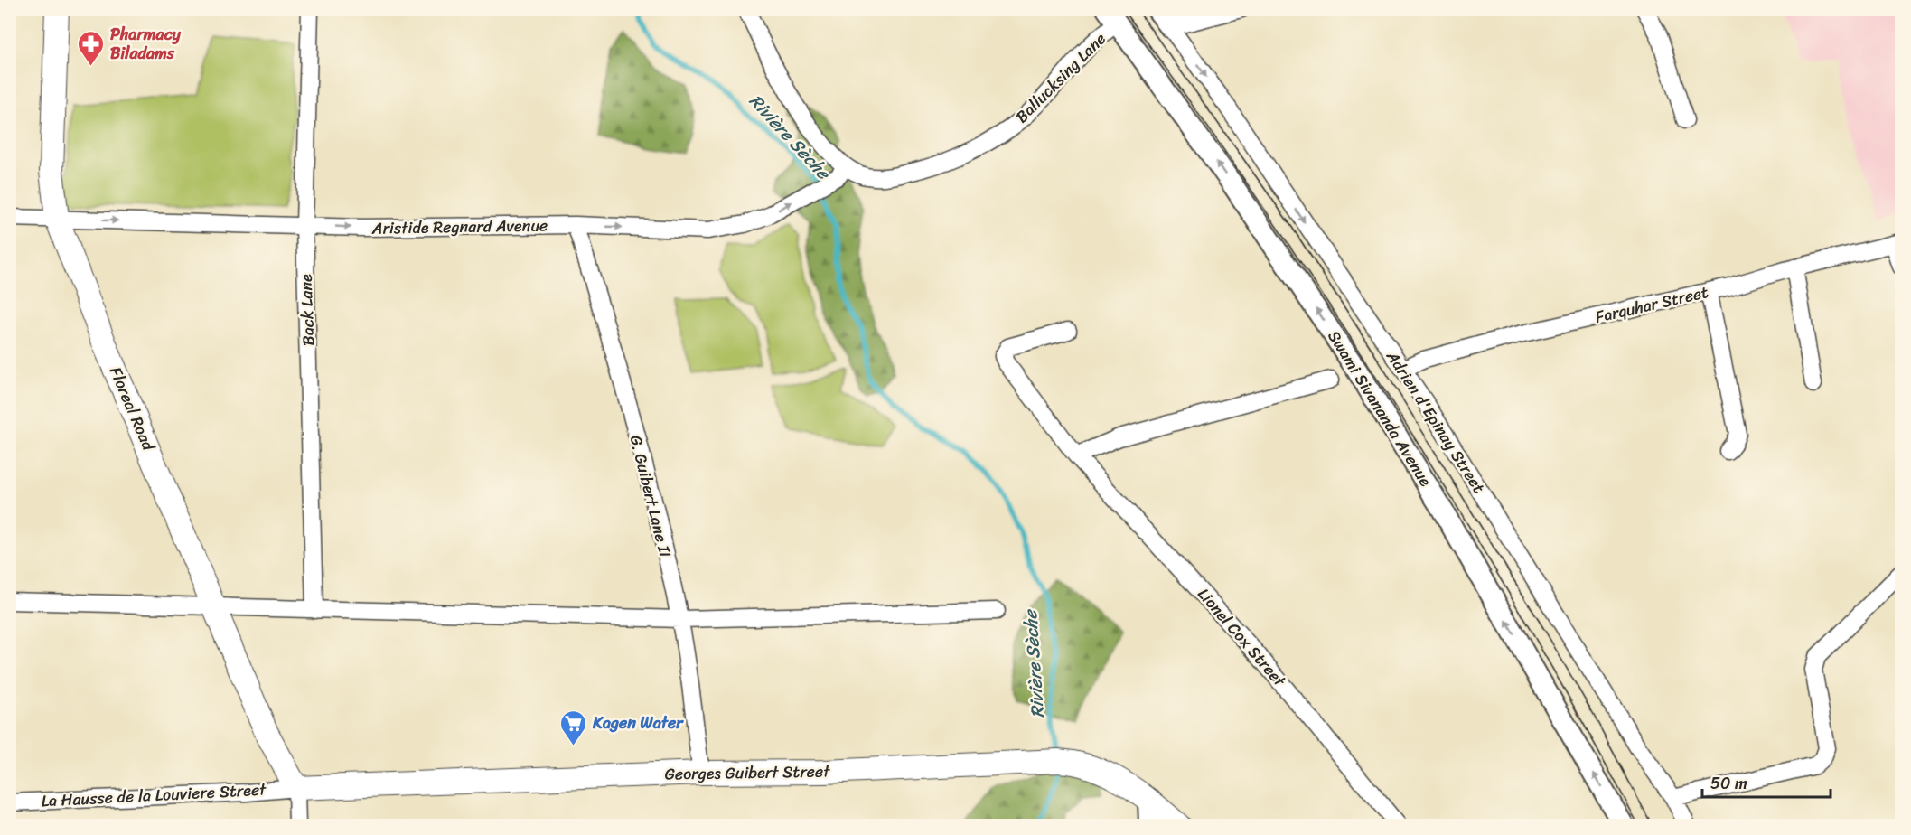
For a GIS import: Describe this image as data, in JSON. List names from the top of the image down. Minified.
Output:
{"streets":{"main road":["Floreal Road","Georges Guibert Street"],"street":["Ballucksing Lane","Aristide Regnard Avenue","Farquhar Street","Back Lane","Swami Sivananda Avenue","Adrien d'Epinay Street","G. Guibert Lane II","Lionel Cox Street","La Hausse de la Louviere Street"]},"crossings":[["Ballucksing Lane","Aristide Regnard Avenue"],["Ballucksing Lane","Swami Sivananda Avenue"],["Aristide Regnard Avenue","Back Lane"],["Aristide Regnard Avenue","Floreal Road"],["Aristide Regnard Avenue","G. Guibert Lane II"],["Farquhar Street","Adrien d'Epinay Street"],["Floreal Road","Georges Guibert Street"],["Floreal Road","La Hausse de la Louviere Street"],["G. Guibert Lane II","Georges Guibert Street"],["Georges Guibert Street","La Hausse de la Louviere Street"]],"one_way":["Aristide Regnard Avenue","Swami Sivananda Avenue","Adrien d'Epinay Street"],"water":["Rivière Sèche"],"places":{"pharmacy":["Pharmacy Biladams"],"supermarket":["Kagen Water"]},"scale_bar":"50 m"}
